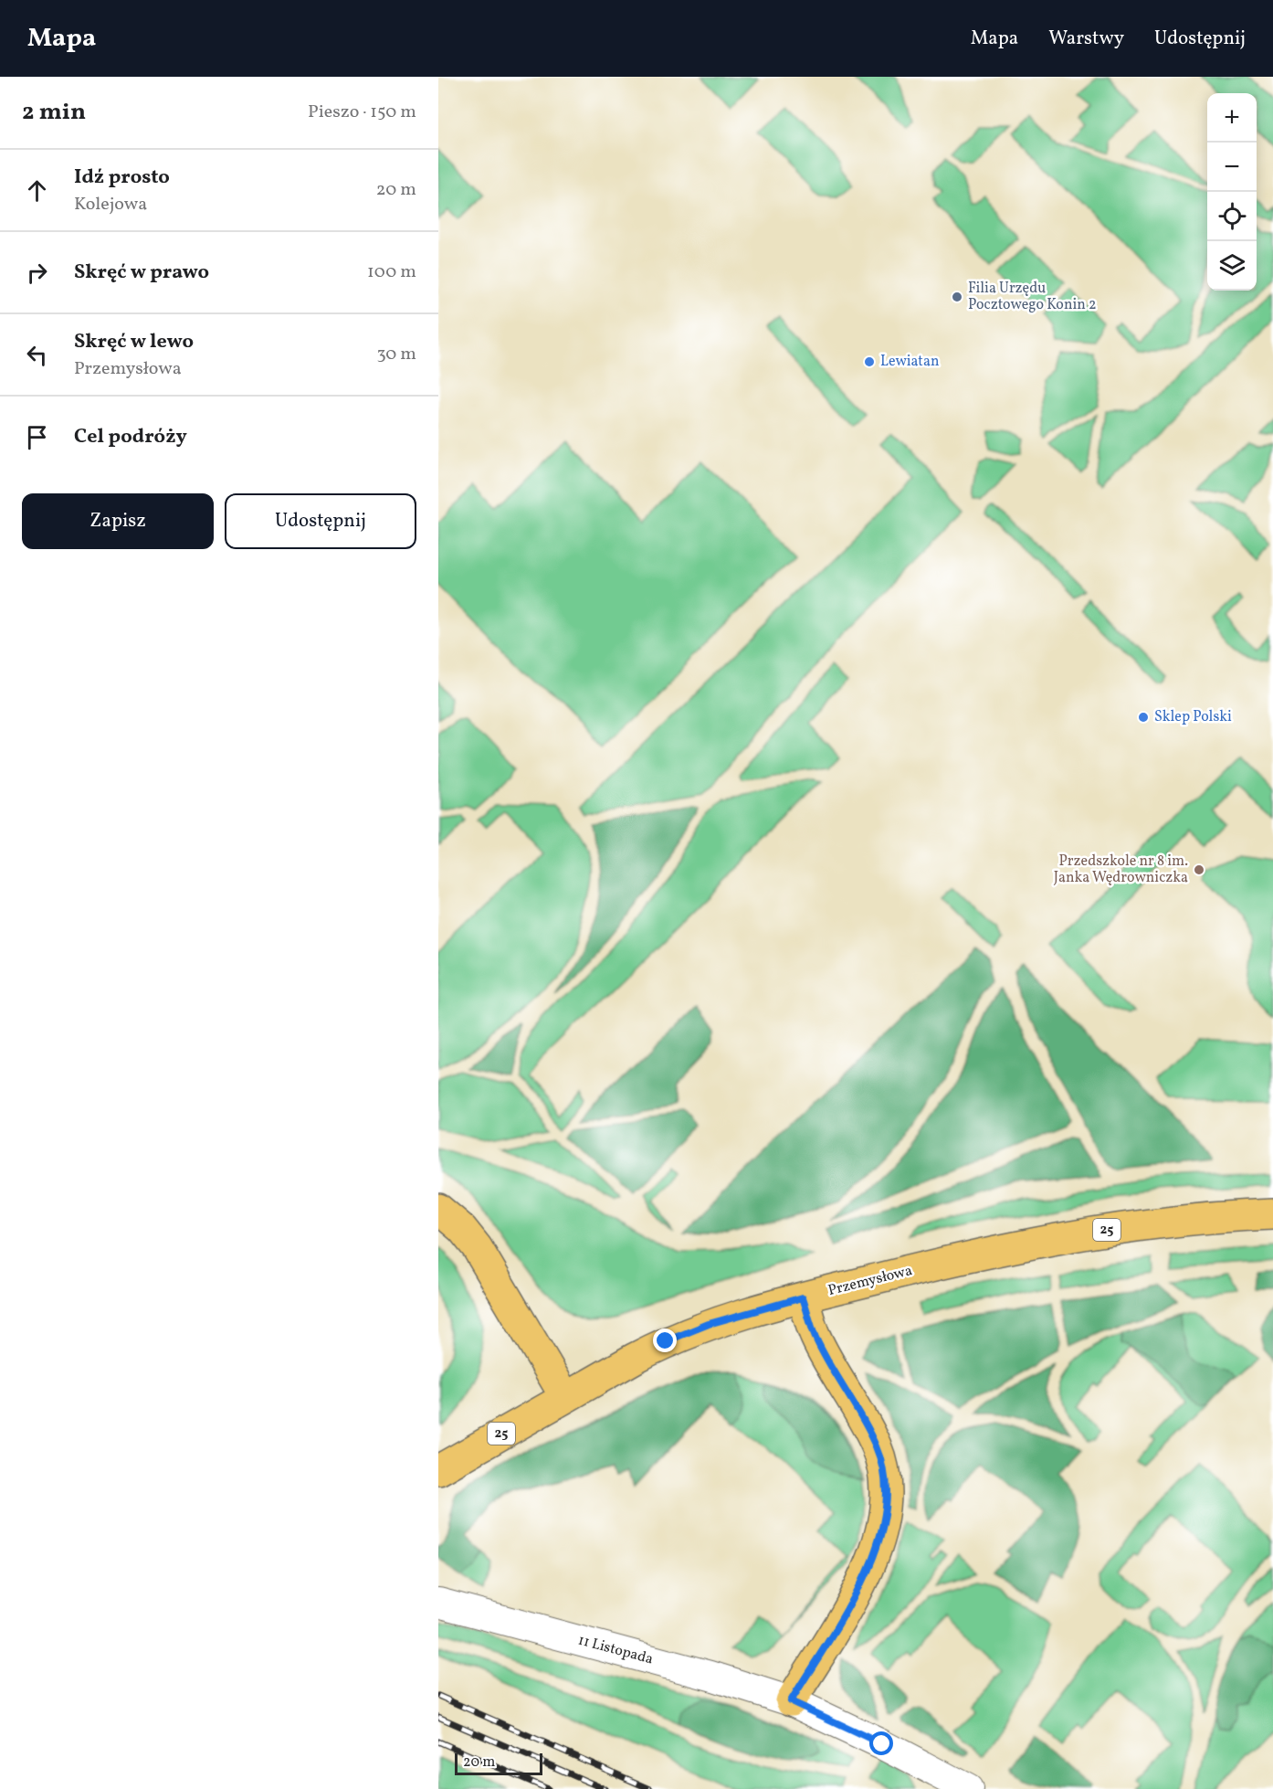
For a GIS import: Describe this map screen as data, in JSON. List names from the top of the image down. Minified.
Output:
{"streets":{"main road":["25","Przemysłowa"],"street":["11 Listopada"]},"places":["Filia Urzędu Pocztowego Konin 2","Lewiatan","Sklep Polski","Przedszkole nr 8 im. Janka Wędrowniczka"],"scale_bar":"20 m","page":{"header":"Mapa","nav":["Mapa","Warstwy","Udostępnij"],"heading":["2 min","Pieszo · 150 m"],"map_buttons":["+","−"],"list":[["Idź prosto","Kolejowa","20 m"],["Skręć w prawo","100 m"],["Skręć w lewo","Przemysłowa","30 m"],"Cel podróży"],"buttons":["Zapisz","Udostępnij"],"scale":"20 m"}}
